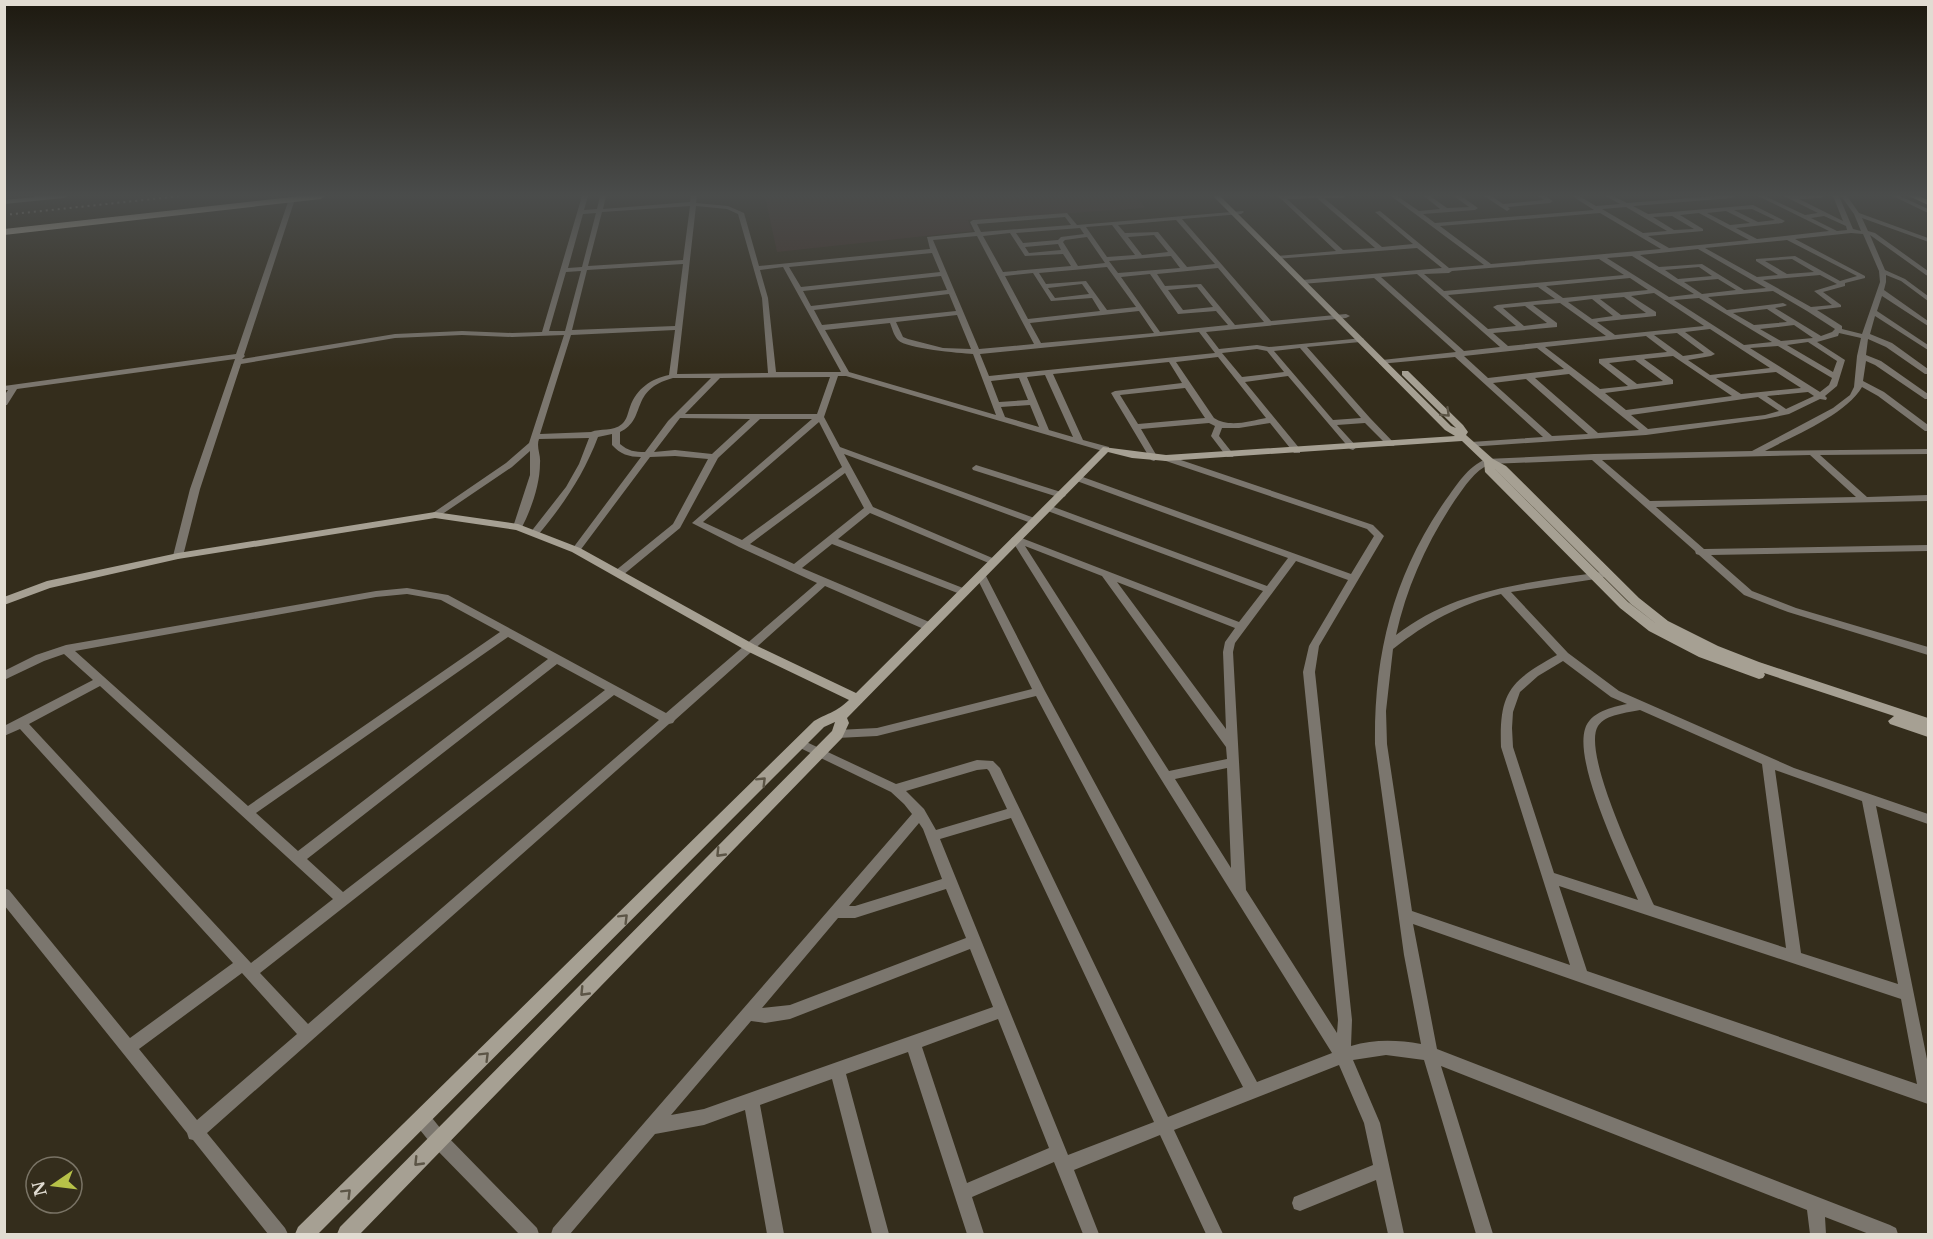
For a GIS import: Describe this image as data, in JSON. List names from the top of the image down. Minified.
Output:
{"north":"left"}
